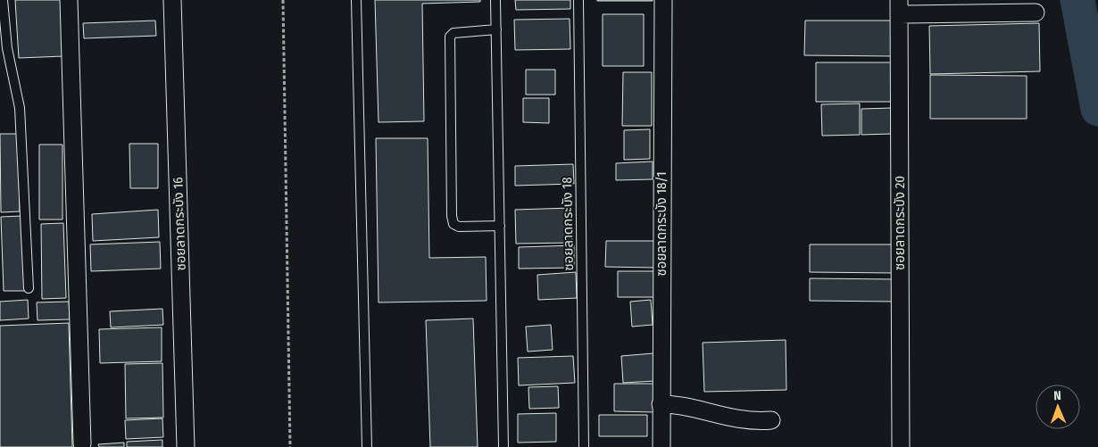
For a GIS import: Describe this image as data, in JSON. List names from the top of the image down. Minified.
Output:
{"streets":{"street":["ซอยลาดกระบัง 20","ซอยลาดกระบัง 16","ซอยลาดกระบัง 18/1"],"lane":["ซอยลาดกระบัง 18"]},"north":"top"}
